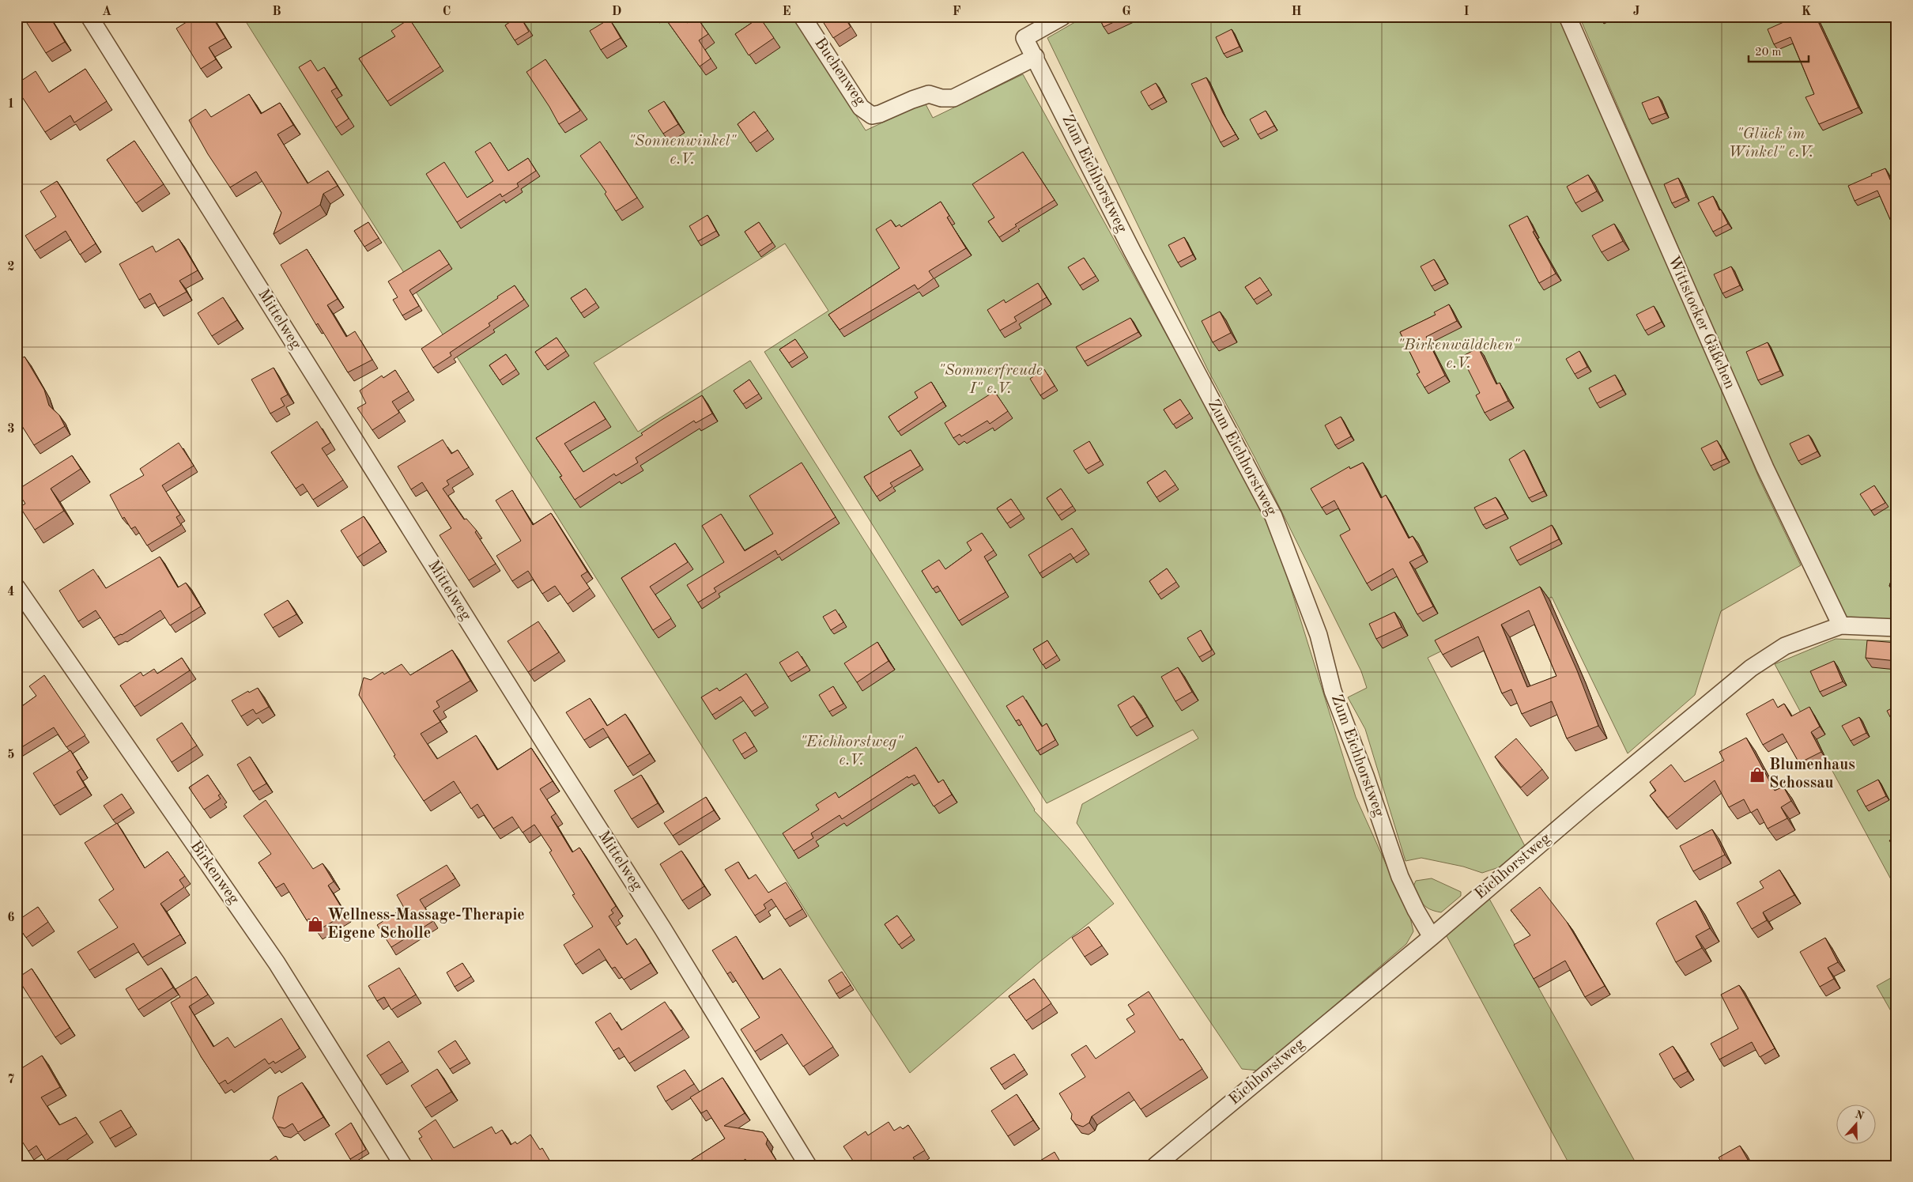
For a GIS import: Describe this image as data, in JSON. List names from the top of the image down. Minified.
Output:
{"streets":{"street":["Buchenweg","Zum Eichhorstweg","Mittelweg","Wittstocker Gäßchen","Eichhorstweg","Birkenweg"]},"crossings":[["Buchenweg","Zum Eichhorstweg"],["Zum Eichhorstweg","Eichhorstweg"],["Wittstocker Gäßchen","Eichhorstweg"]],"parks":["\"Glück im Winkel\" e.V.","\"Sonnenwinkel\" e.V.","\"Birkenwäldchen\" e.V.","\"Sommerfreude I\" e.V.","\"Eichhorstweg\" e.V."],"places":{"shop":["Blumenhaus Schossau","Wellness-Massage-Therapie Eigene Scholle"]},"scale_bar":"20 m","north":"top","grid":{"columns":["A","B","C","D","E","F","G","H","I","J","K"],"rows":["1","2","3","4","5","6","7"]}}
